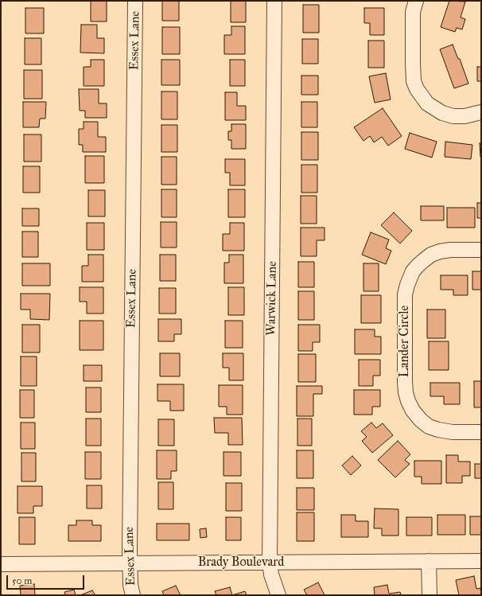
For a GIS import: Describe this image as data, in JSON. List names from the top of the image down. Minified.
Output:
{"streets":{"street":["Essex Lane","Warwick Lane","Lander Circle","Brady Boulevard"]},"crossings":[["Essex Lane","Brady Boulevard"],["Warwick Lane","Brady Boulevard"]],"scale_bar":"50 m"}
